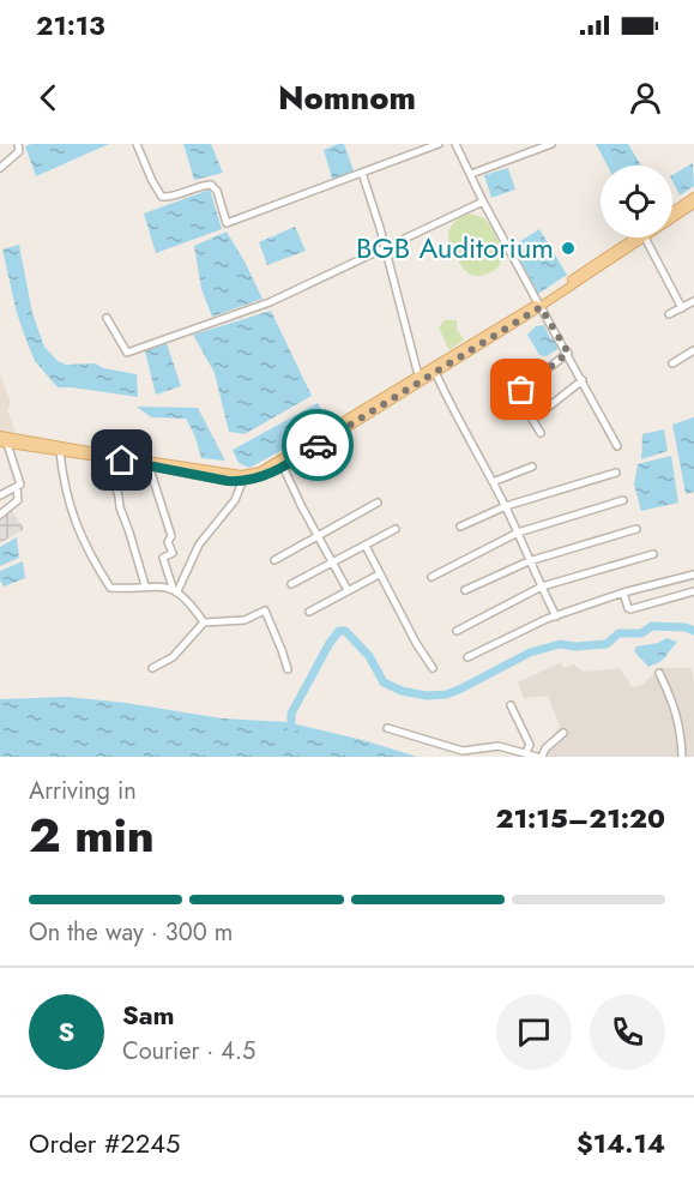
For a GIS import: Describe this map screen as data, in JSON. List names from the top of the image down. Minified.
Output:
{"places":["BGB Auditorium"],"page":{"status":"21:13","header":"Nomnom","heading":["2 min","Arriving in","21:15–21:20"],"panel":["Sam","Courier · 4.5","Order #2245","$14.14"],"bar":"On the way · 300 m","round":"S"}}
